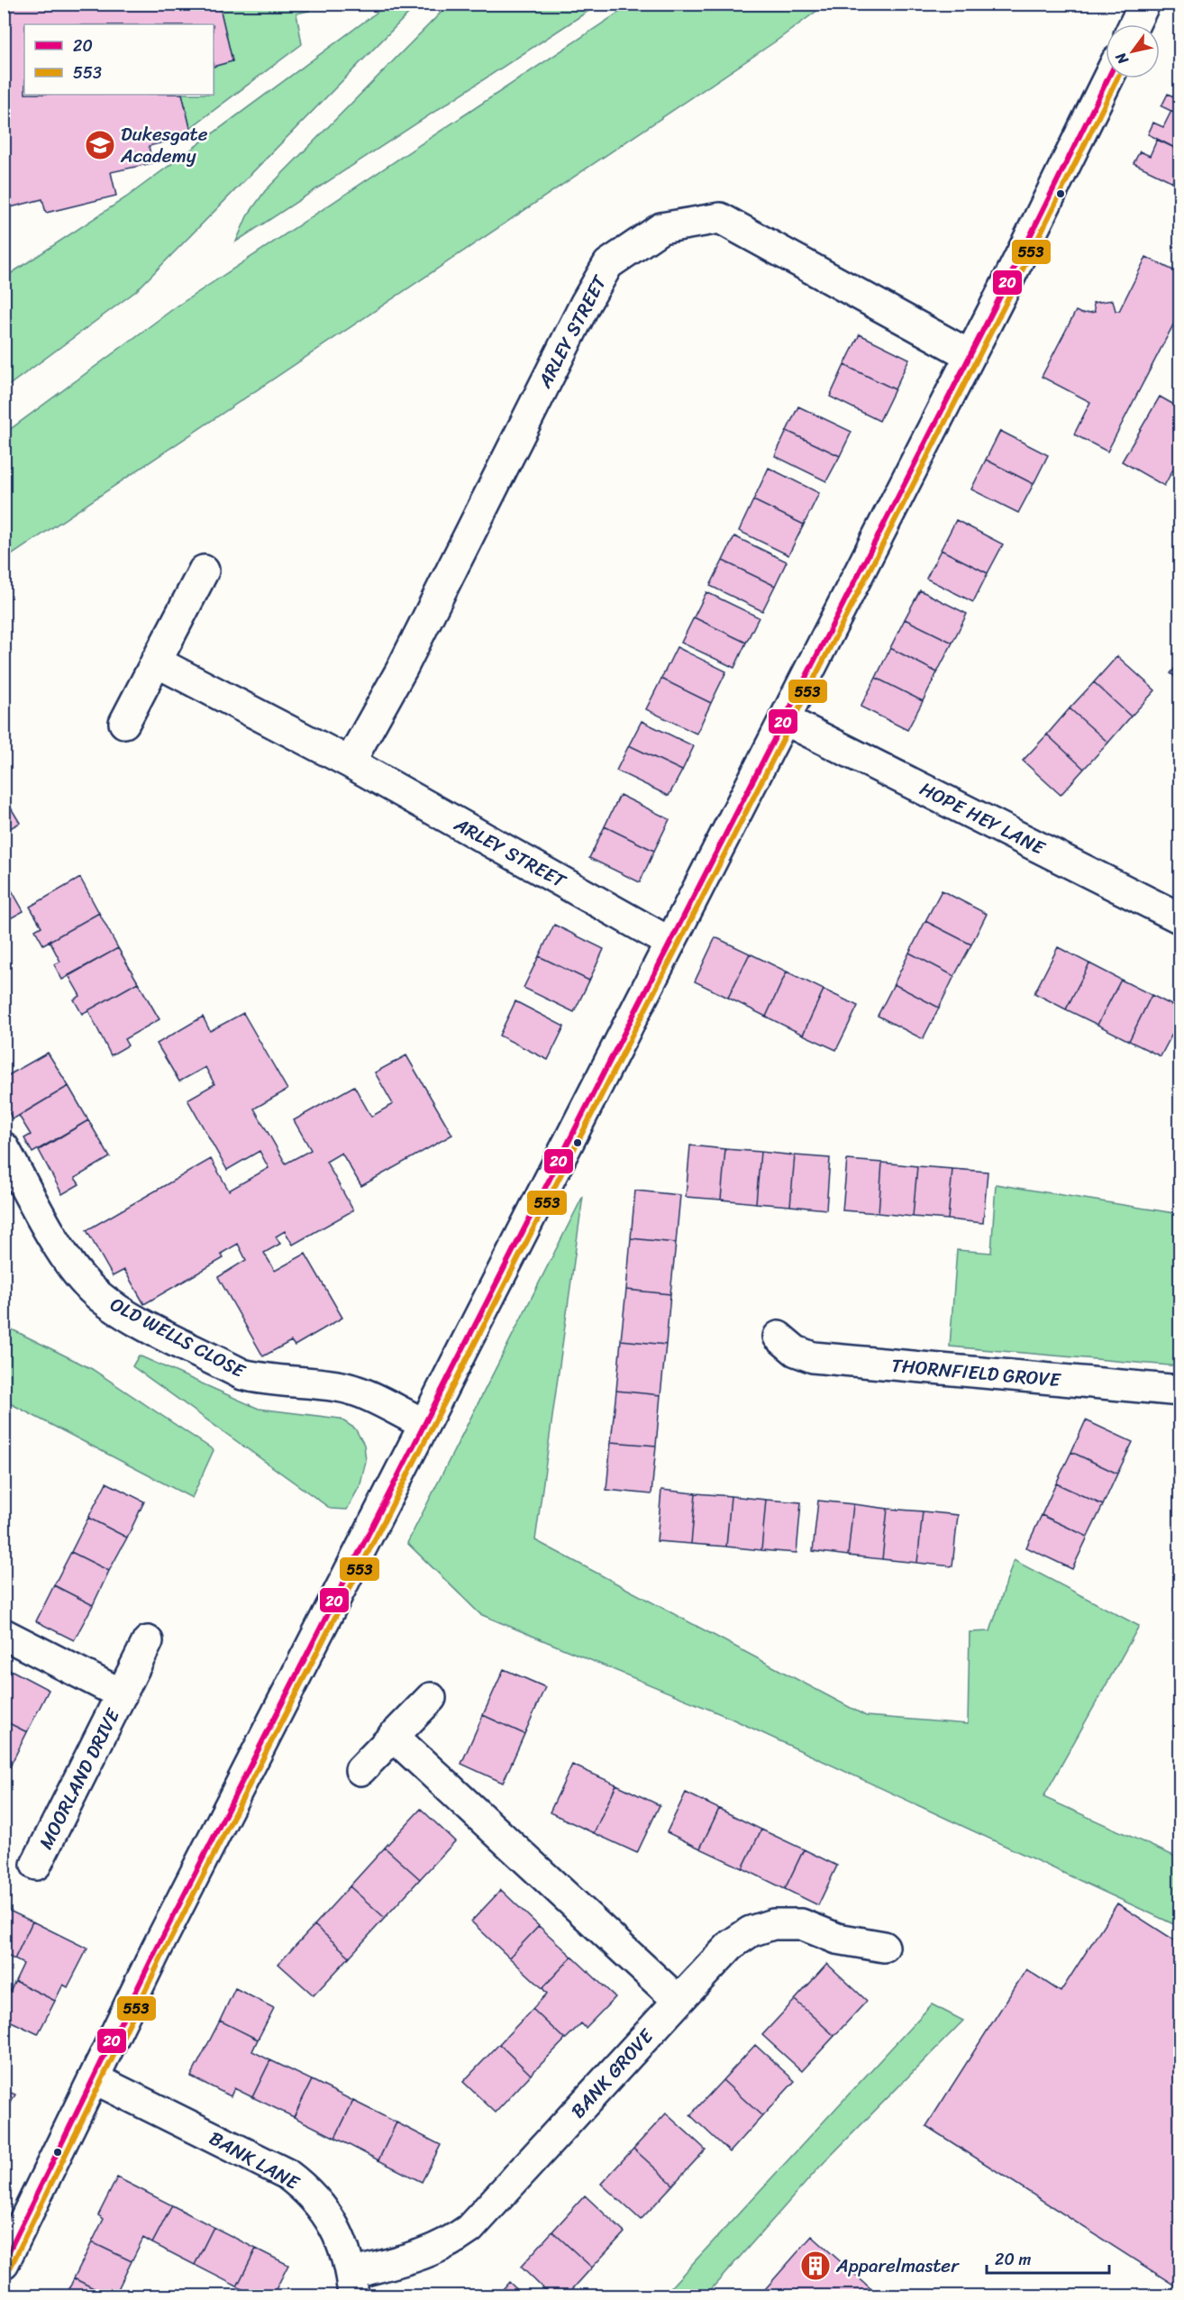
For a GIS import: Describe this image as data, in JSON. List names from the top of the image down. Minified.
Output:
{"streets":{"street":["ARLEY STREET","HOPE HEY LANE","OLD WELLS CLOSE","THORNFIELD GROVE","MOORLAND DRIVE","BANK GROVE","BANK LANE"]},"crossings":[["BANK GROVE","BANK LANE"]],"places":{"school or university":["Dukesgate Academy"],"building":["Apparelmaster"]},"lines":["transit line 20","transit line 553"],"legend":["20","553"],"scale_bar":"20 m","north":"bottom left"}
